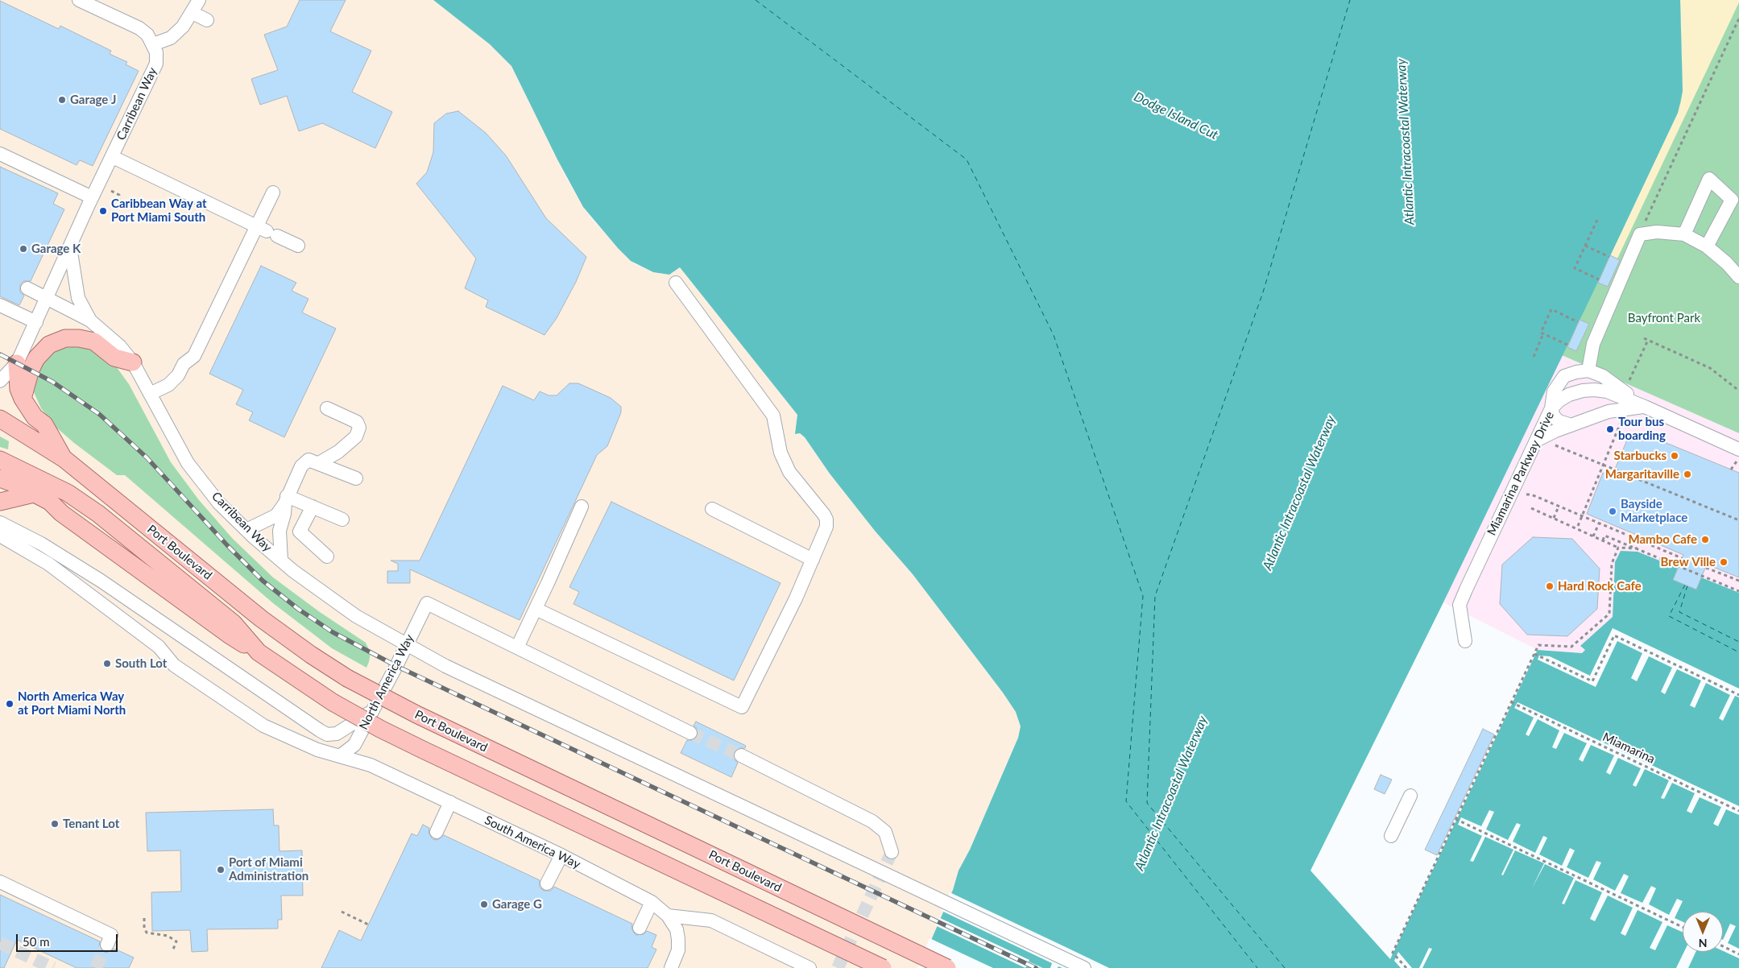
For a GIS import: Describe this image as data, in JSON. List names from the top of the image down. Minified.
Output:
{"streets":{"main road":["Port Boulevard"],"street":["Carribean Way","Miamarina Parkway Drive","North America Way","South America Way"],"path":["Miamarina"]},"crossings":[["Carribean Way","North America Way"],["North America Way","South America Way"]],"water":["Dodge Island Cut","Atlantic Intracoastal Waterway"],"parks":["Bayfront Park"],"places":["Garage J","Caribbean Way at Port Miami South","Garage K","Tour bus boarding","Starbucks","Margaritaville","Bayside Marketplace","Mambo Cafe","Brew Ville","Hard Rock Cafe","South Lot","North America Way at Port Miami North","Tenant Lot","Port of Miami Administration","Garage G"],"scale_bar":"50 m","north":"bottom"}
